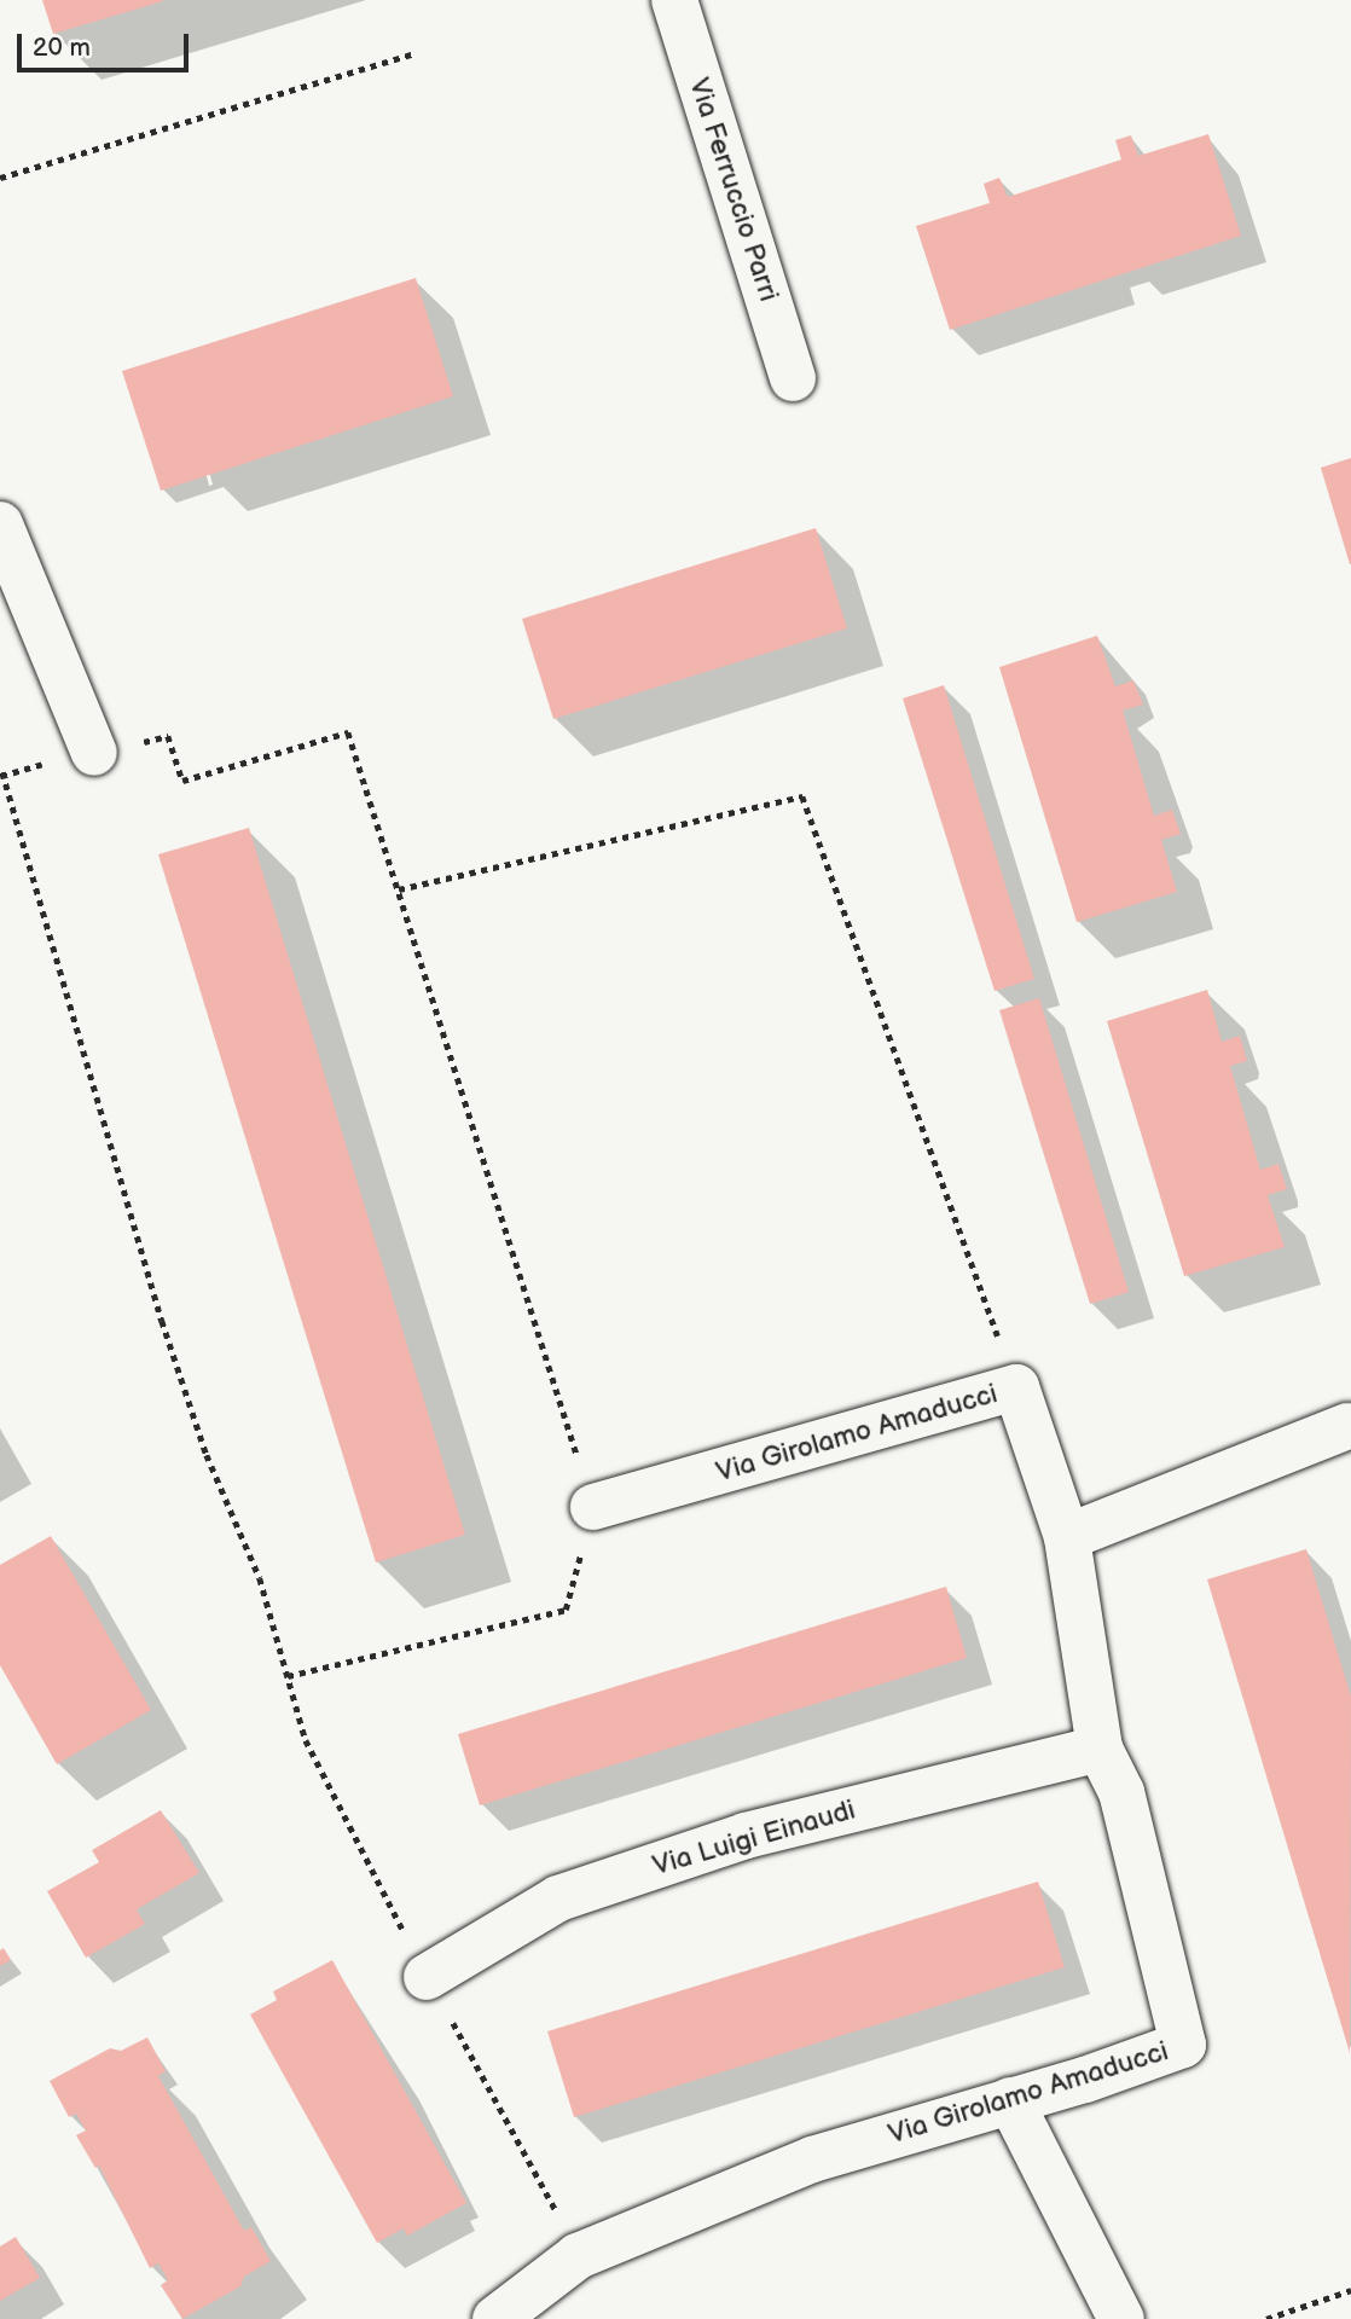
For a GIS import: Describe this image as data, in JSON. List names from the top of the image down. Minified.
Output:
{"streets":{"street":["Via Ferruccio Parri","Via Girolamo Amaducci","Via Luigi Einaudi"]},"crossings":[["Via Girolamo Amaducci","Via Luigi Einaudi"]],"scale_bar":"20 m"}
